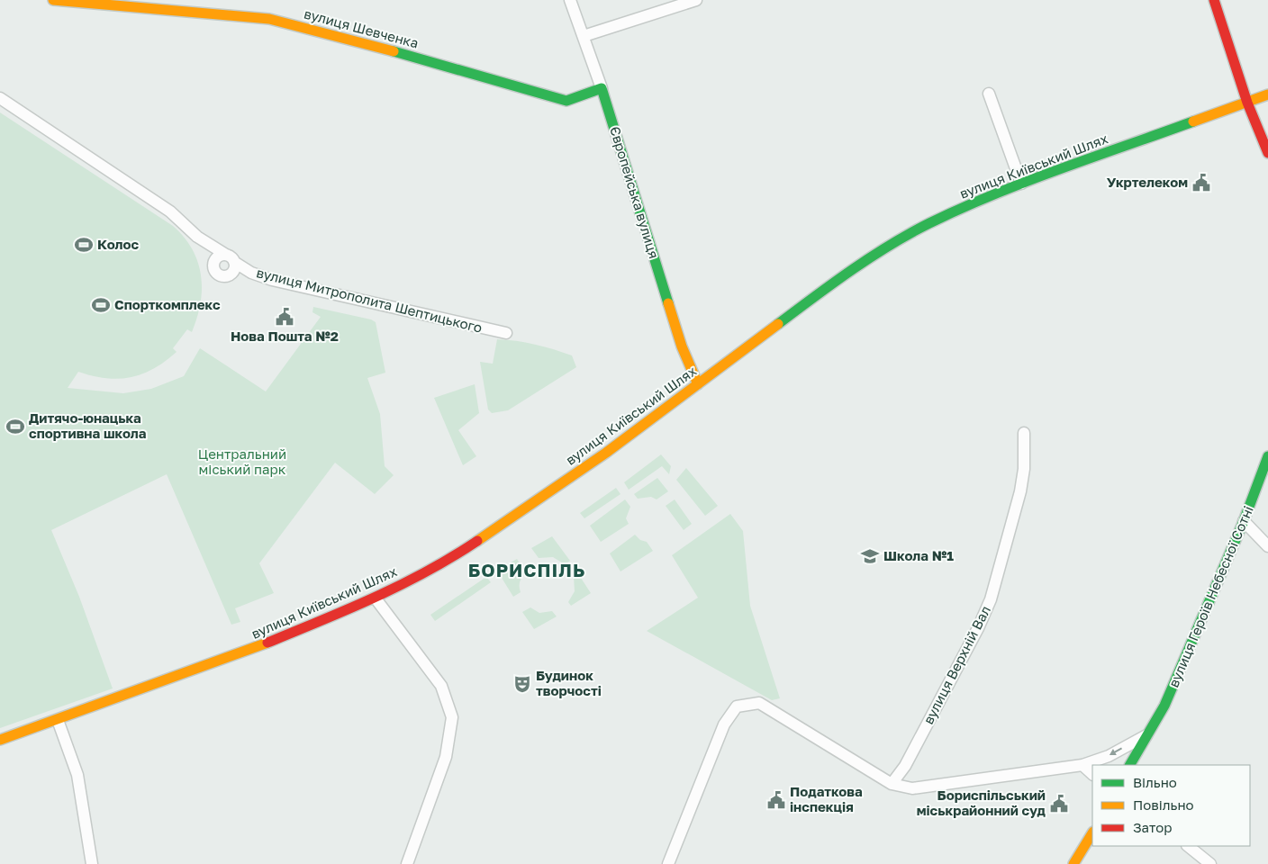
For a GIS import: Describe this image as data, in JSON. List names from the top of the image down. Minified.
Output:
{"streets":{"main road":["вулиця Шевченка","вулиця Київський Шлях","Європейська вулиця","вулиця Героїв Небесної Сотні"],"street":["вулиця Митрополита Шептицького","вулиця Верхній Вал"]},"crossings":[["вулиця Шевченка","Європейська вулиця"],["вулиця Київський Шлях","Європейська вулиця"]],"districts":["БОРИСПІЛЬ"],"parks":["Центральний міський парк"],"places":{"public building":["Укртелеком","Нова Пошта №2","Податкова інспекція","Бориспільський міськрайонний суд"],"sports":["Колос","Спорткомплекс","Дитячо-юнацька спортивна школа"],"school or university":["Школа №1"],"theatre":["Будинок творчості"]},"legend":["Вільно","Повільно","Затор"]}
